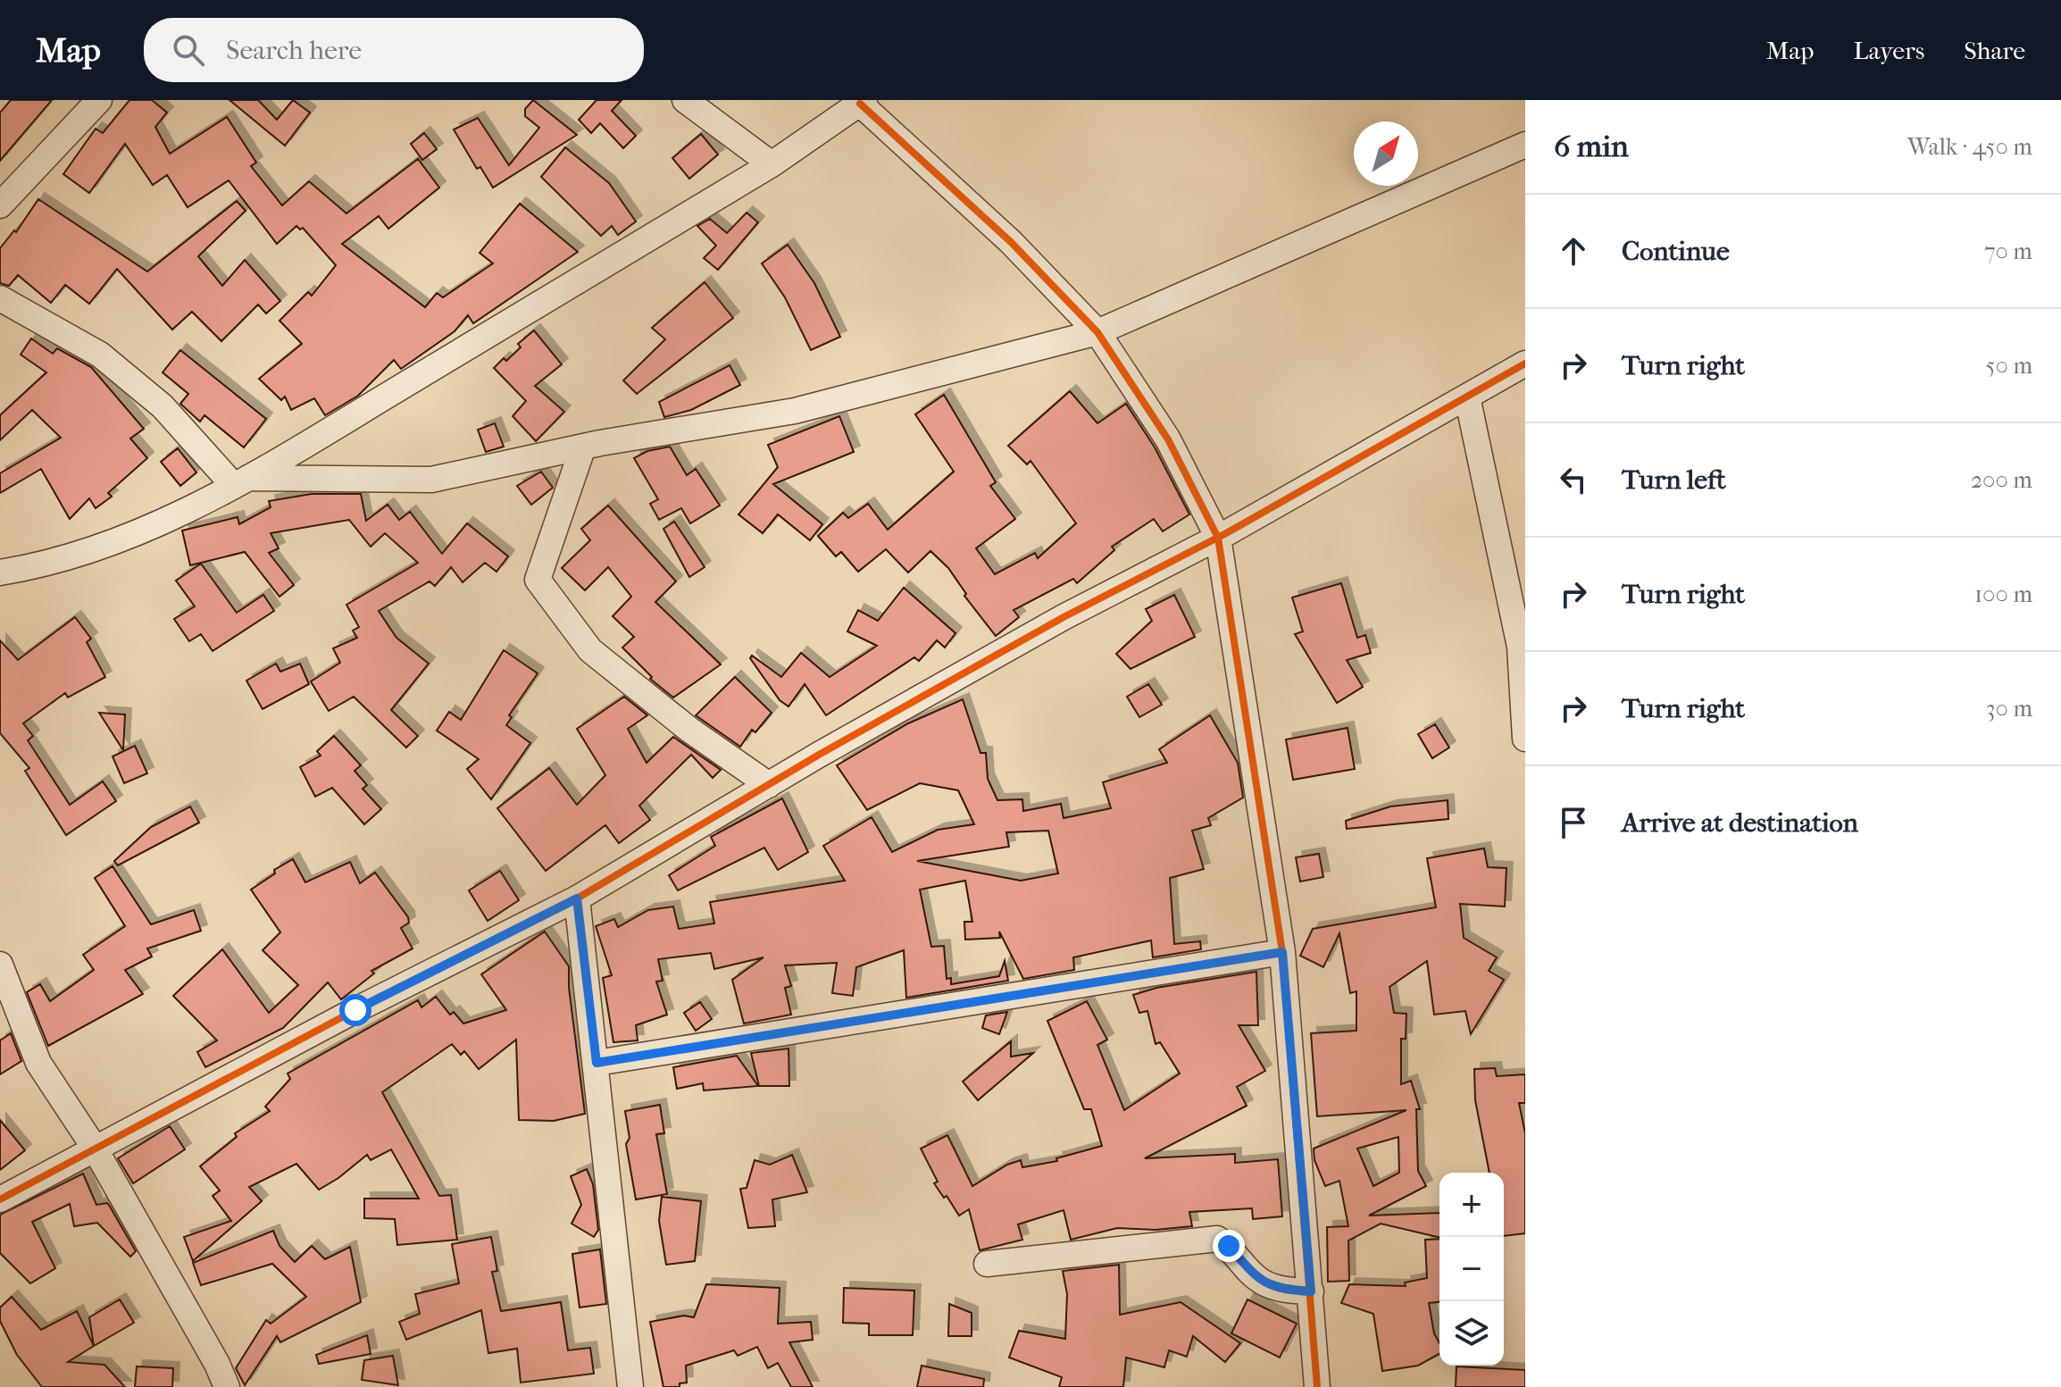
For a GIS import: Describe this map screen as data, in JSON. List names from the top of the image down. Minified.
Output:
{"north":"top right","page":{"header":"Map","search":"Search here","nav":["Map","Layers","Share"],"heading":["6 min","Walk · 450 m"],"list":[["Continue","70 m"],["Turn right","50 m"],["Turn left","200 m"],["Turn right","100 m"],["Turn right","30 m"],"Arrive at destination"],"map_buttons":["+","−"]}}
